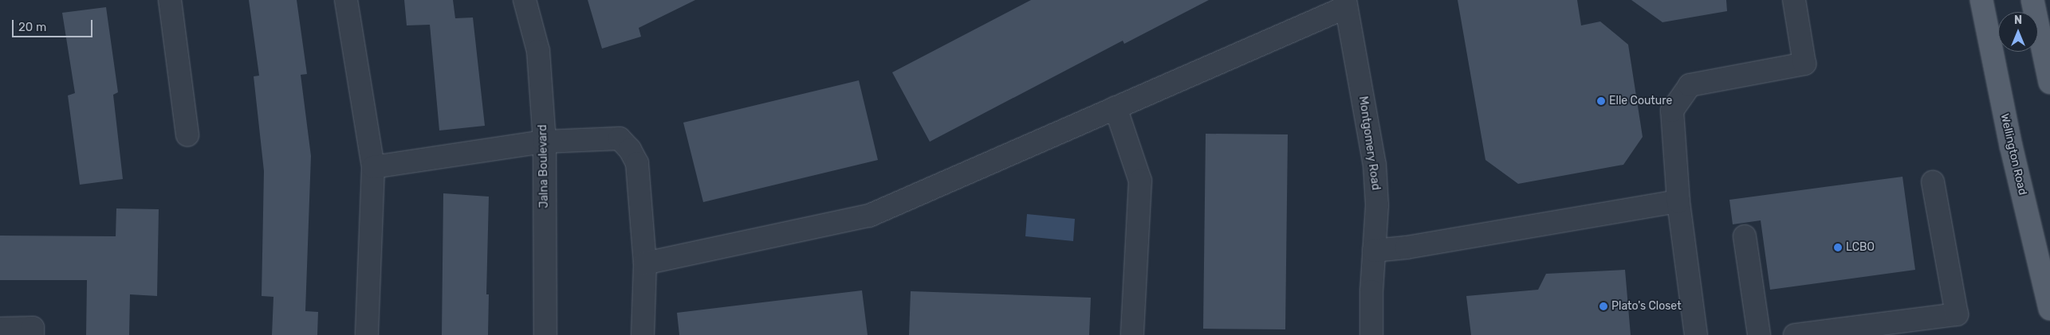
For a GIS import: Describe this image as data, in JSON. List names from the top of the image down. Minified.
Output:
{"streets":{"main road":["Wellington Road"],"street":["Montgomery Road","Jalna Boulevard"]},"places":["Elle Couture","LCBO","Plato's Closet"],"scale_bar":"20 m","north":"top"}
